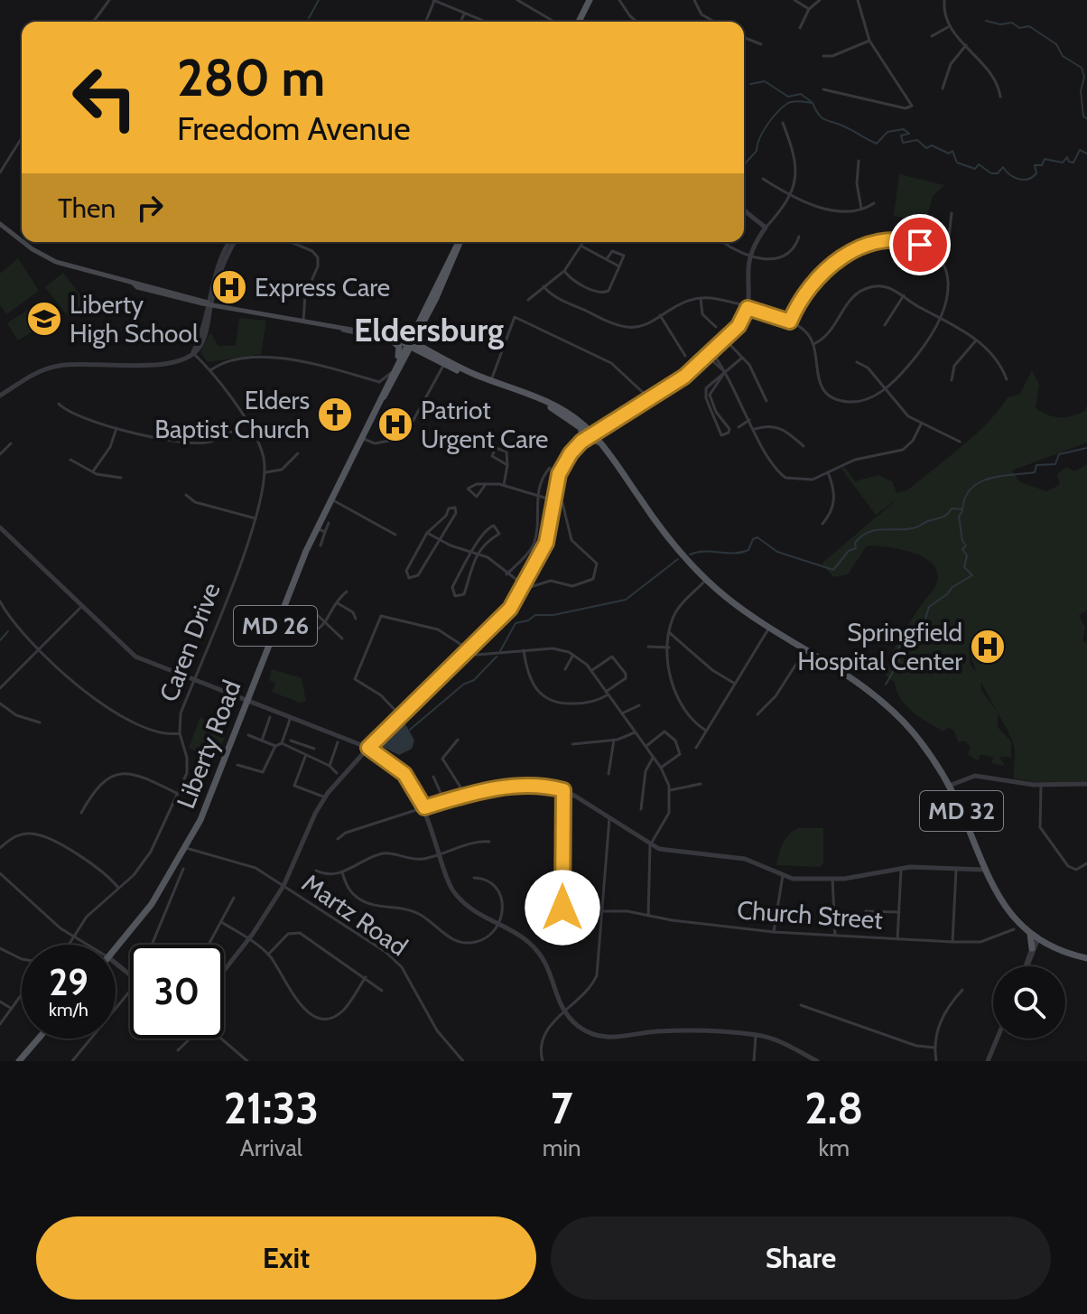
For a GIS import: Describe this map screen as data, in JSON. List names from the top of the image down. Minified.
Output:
{"streets":{"main road":["MD 26","Liberty Road","MD 32"],"street":["Caren Drive","Martz Road","Church Street"]},"crossings":[["Liberty Road","MD 32"],["Liberty Road","Martz Road"]],"districts":["Eldersburg"],"places":{"hospital":["Express Care","Patriot Urgent Care","Springfield Hospital Center"],"school or university":["Liberty High School"],"church":["Elders Baptist Church"]},"page":{"turn":["280 m","Freedom Avenue"],"then":"Then","speed":"29 km/h","limit":"30","eta":["21:33","Arrival","7","min","2.8","km"],"buttons":["Exit","Share"]}}
